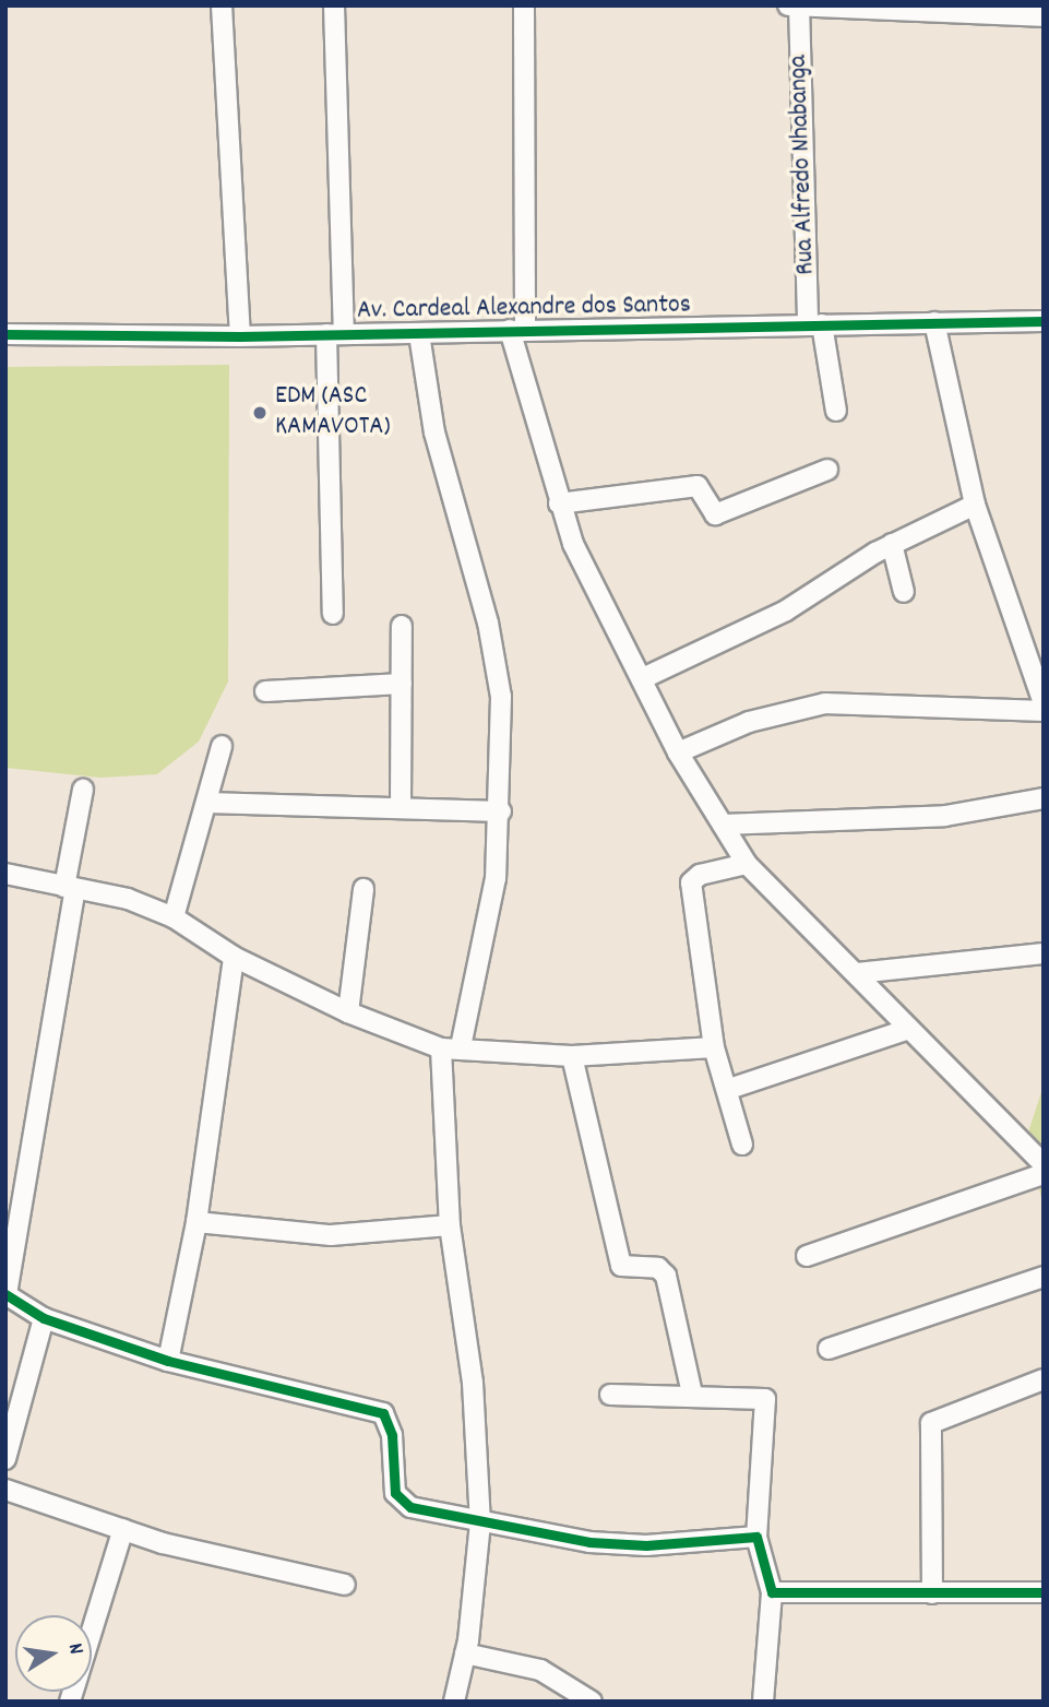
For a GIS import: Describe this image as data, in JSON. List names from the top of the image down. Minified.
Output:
{"streets":{"street":["Rua Alfredo Nhabanga","Av. Cardeal Alexandre dos Santos"]},"crossings":[["Rua Alfredo Nhabanga","Av. Cardeal Alexandre dos Santos"]],"places":["EDM (ASC KAMAVOTA)"],"north":"right"}
